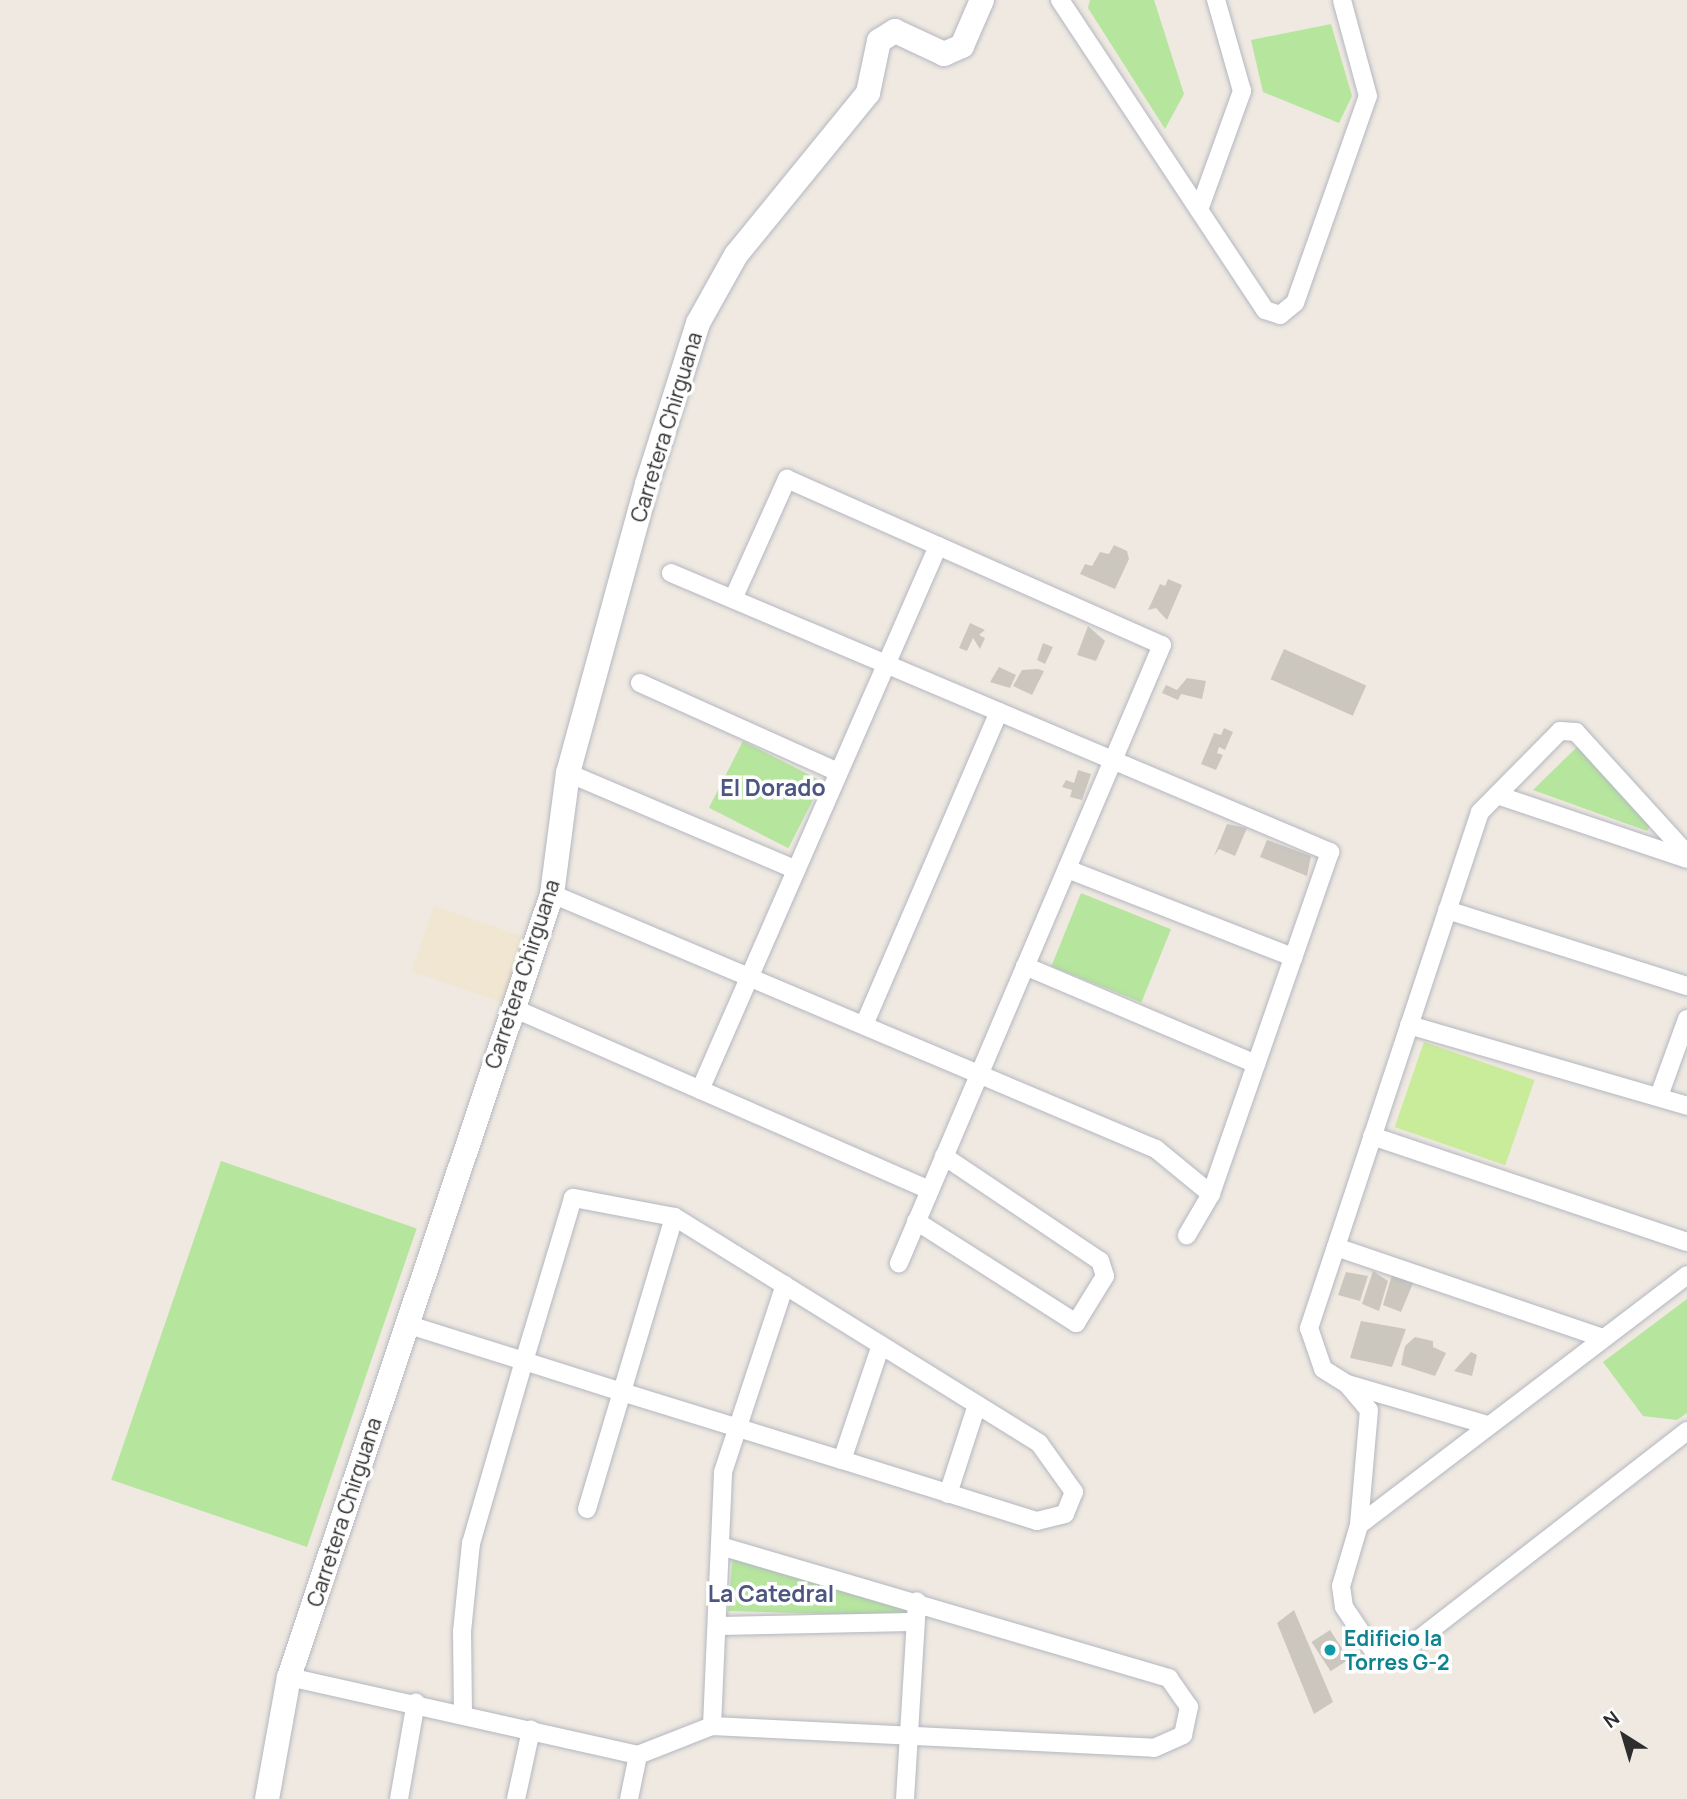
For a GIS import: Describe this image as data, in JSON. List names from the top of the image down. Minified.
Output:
{"streets":{"street":["Carretera Chirguana"]},"districts":["El Dorado","La Catedral"],"places":["Edificio la Torres G-2"],"north":"top left"}
